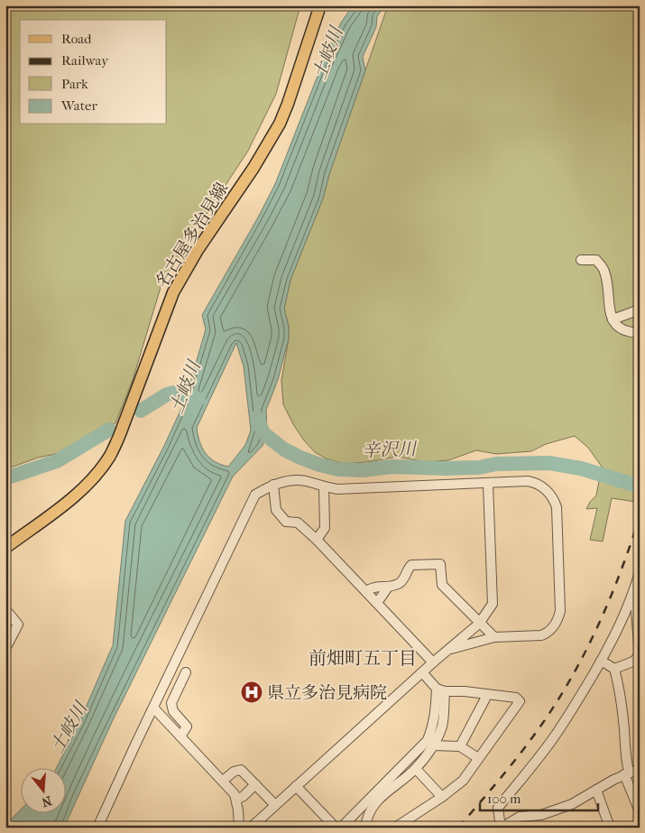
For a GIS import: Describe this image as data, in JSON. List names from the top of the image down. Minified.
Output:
{"streets":{"main road":["名古屋多治見線"]},"districts":["前畑町五丁目"],"water":["土岐川","辛沢川"],"places":{"hospital":["県立多治見病院"]},"legend":["Road","Railway","Park","Water"],"scale_bar":"100 m","north":"bottom"}
